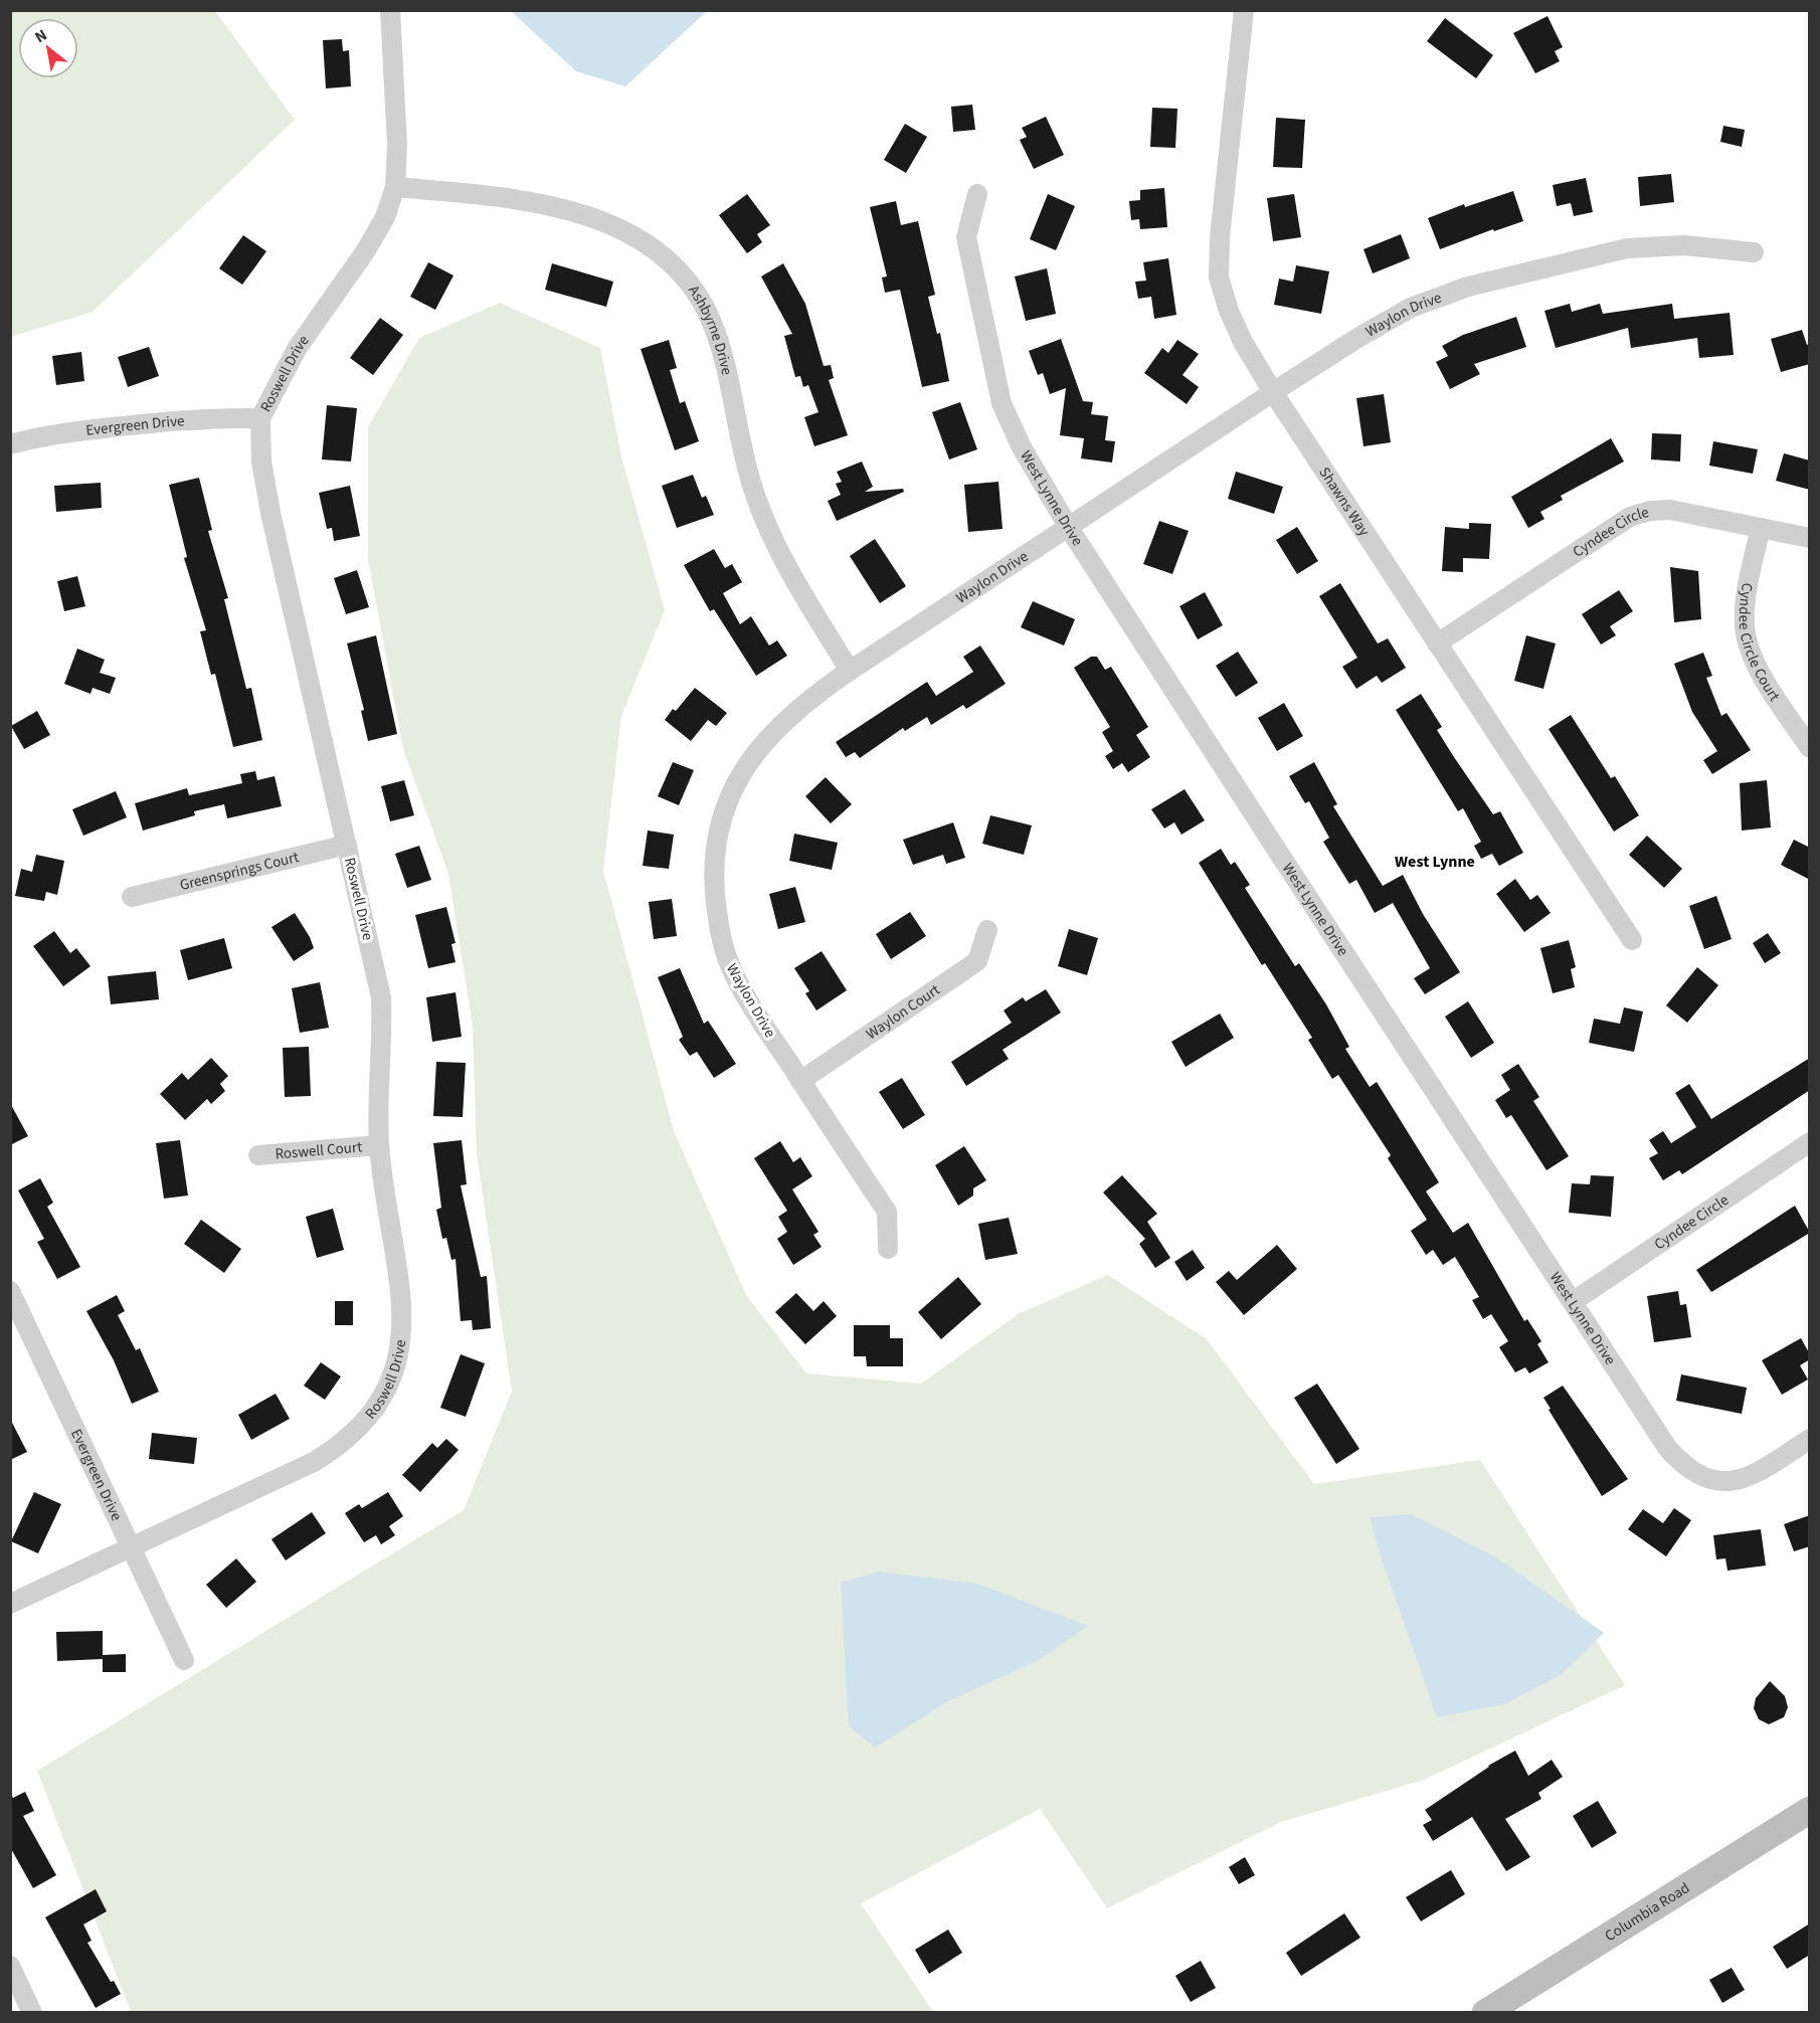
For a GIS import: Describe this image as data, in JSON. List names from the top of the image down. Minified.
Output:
{"streets":{"main road":["Columbia Road"],"street":["Waylon Drive","Ashbyrne Drive","Roswell Drive","Evergreen Drive","West Lynne Drive","Shawns Way","Cyndee Circle","Cyndee Circle Court","Greensprings Court","Waylon Court","Roswell Court"]},"crossings":[["Waylon Drive","Ashbyrne Drive"],["Waylon Drive","West Lynne Drive"],["Waylon Drive","Shawns Way"],["Waylon Drive","Waylon Court"],["Ashbyrne Drive","Roswell Drive"],["Roswell Drive","Evergreen Drive"],["Roswell Drive","Greensprings Court"],["Roswell Drive","Roswell Court"],["West Lynne Drive","Cyndee Circle"],["Shawns Way","Cyndee Circle"],["Cyndee Circle","Cyndee Circle Court"]],"districts":["West Lynne"],"north":"top left"}
